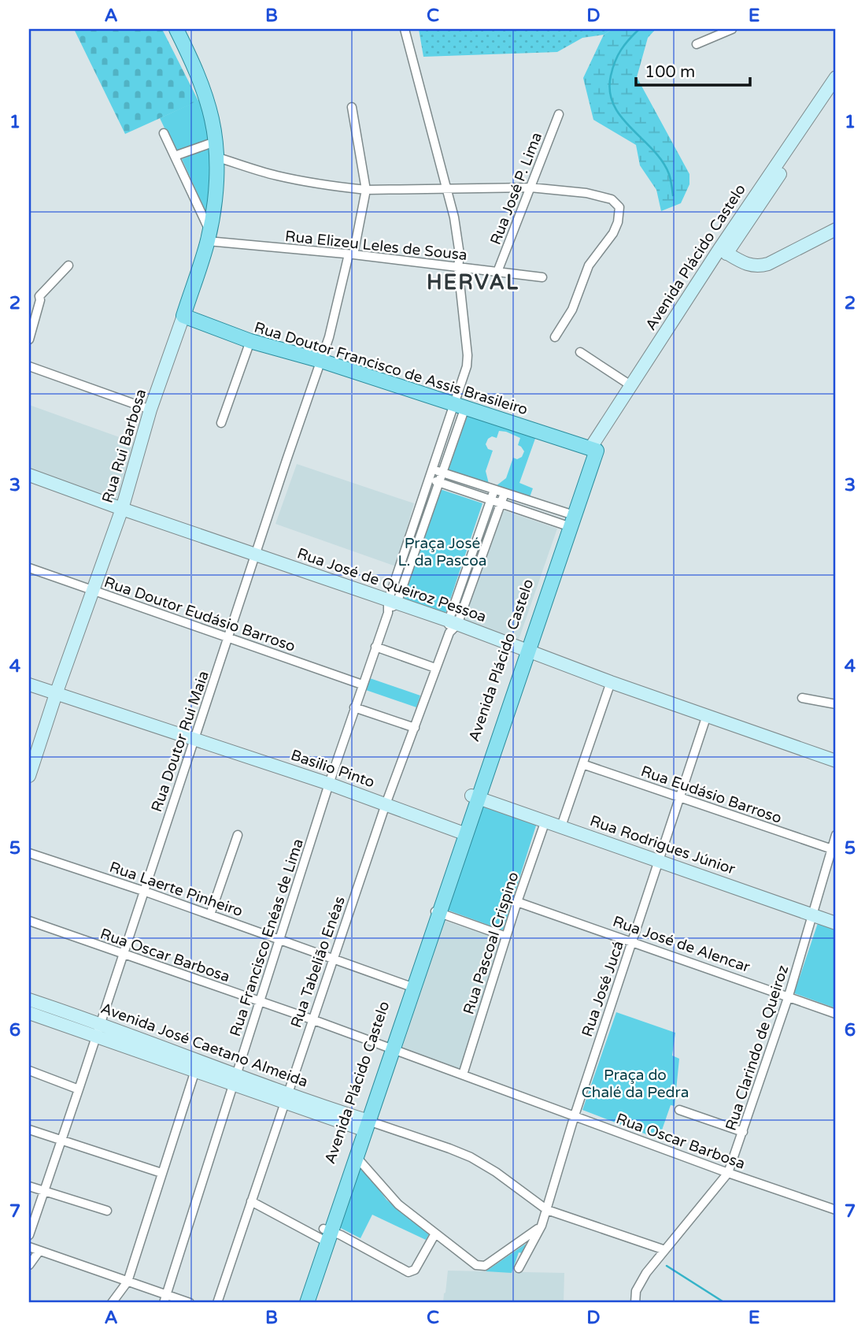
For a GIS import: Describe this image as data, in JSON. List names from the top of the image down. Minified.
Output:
{"streets":{"main road":["Avenida Plácido Castelo","Rua Doutor Francisco de Assis Brasileiro","Rua Rui Barbosa","Rua José de Queiroz Pessoa","Basilio Pinto","Rua Rodrigues Júnior","Avenida José Caetano Almeida"],"street":["Rua José P. Lima","Rua Elizeu Leles de Sousa","Rua Doutor Eudásio Barroso","Rua Doutor Rui Maia","Rua Eudásio Barroso","Rua Laerte Pinheiro","Rua Francisco Enéas de Lima","Rua Pascoal Crispino","Rua José de Alencar","Rua Oscar Barbosa","Rua Tabelião Enéas","Rua José Jucá","Rua Clarindo de Queiroz"]},"crossings":[["Rua José P. Lima","Rua Elizeu Leles de Sousa"],["Rua Elizeu Leles de Sousa","Rua Rui Barbosa"],["Rua Elizeu Leles de Sousa","Rua Doutor Rui Maia"],["Avenida Plácido Castelo","Rua Doutor Francisco de Assis Brasileiro"],["Avenida Plácido Castelo","Rua José de Queiroz Pessoa"],["Avenida Plácido Castelo","Basilio Pinto"],["Avenida Plácido Castelo","Rua Rodrigues Júnior"],["Avenida Plácido Castelo","Rua Laerte Pinheiro"],["Avenida Plácido Castelo","Rua Oscar Barbosa"],["Avenida Plácido Castelo","Avenida José Caetano Almeida"],["Rua Doutor Francisco de Assis Brasileiro","Rua Rui Barbosa"],["Rua Doutor Francisco de Assis Brasileiro","Rua Doutor Rui Maia"],["Rua Rui Barbosa","Rua José de Queiroz Pessoa"],["Rua Rui Barbosa","Rua Doutor Eudásio Barroso"],["Rua Rui Barbosa","Basilio Pinto"],["Rua José de Queiroz Pessoa","Rua Doutor Rui Maia"],["Rua José de Queiroz Pessoa","Rua Francisco Enéas de Lima"],["Rua José de Queiroz Pessoa","Rua Tabelião Enéas"],["Rua José de Queiroz Pessoa","Rua José Jucá"],["Rua Doutor Eudásio Barroso","Rua Doutor Rui Maia"],["Rua Doutor Eudásio Barroso","Rua Francisco Enéas de Lima"],["Rua Doutor Rui Maia","Basilio Pinto"],["Rua Doutor Rui Maia","Rua Laerte Pinheiro"],["Rua Doutor Rui Maia","Rua Oscar Barbosa"],["Rua Doutor Rui Maia","Avenida José Caetano Almeida"],["Basilio Pinto","Rua Francisco Enéas de Lima"],["Basilio Pinto","Rua Tabelião Enéas"],["Rua Eudásio Barroso","Rua José Jucá"],["Rua Eudásio Barroso","Rua Clarindo de Queiroz"],["Rua Rodrigues Júnior","Rua Pascoal Crispino"],["Rua Rodrigues Júnior","Rua José Jucá"],["Rua Rodrigues Júnior","Rua Clarindo de Queiroz"],["Rua Laerte Pinheiro","Rua Francisco Enéas de Lima"],["Rua Laerte Pinheiro","Rua Tabelião Enéas"],["Rua Francisco Enéas de Lima","Rua Oscar Barbosa"],["Rua Francisco Enéas de Lima","Avenida José Caetano Almeida"],["Rua Pascoal Crispino","Rua José de Alencar"],["Rua Pascoal Crispino","Rua Oscar Barbosa"],["Rua José de Alencar","Rua José Jucá"],["Rua José de Alencar","Rua Clarindo de Queiroz"],["Rua Oscar Barbosa","Rua Tabelião Enéas"],["Rua Oscar Barbosa","Rua José Jucá"],["Rua Oscar Barbosa","Rua Clarindo de Queiroz"],["Rua Tabelião Enéas","Avenida José Caetano Almeida"]],"districts":["HERVAL"],"parks":["Praça José L. da Pascoa","Praça do Chalé da Pedra"],"scale_bar":"100 m","grid":{"columns":["A","B","C","D","E"],"rows":["1","2","3","4","5","6","7"]}}
